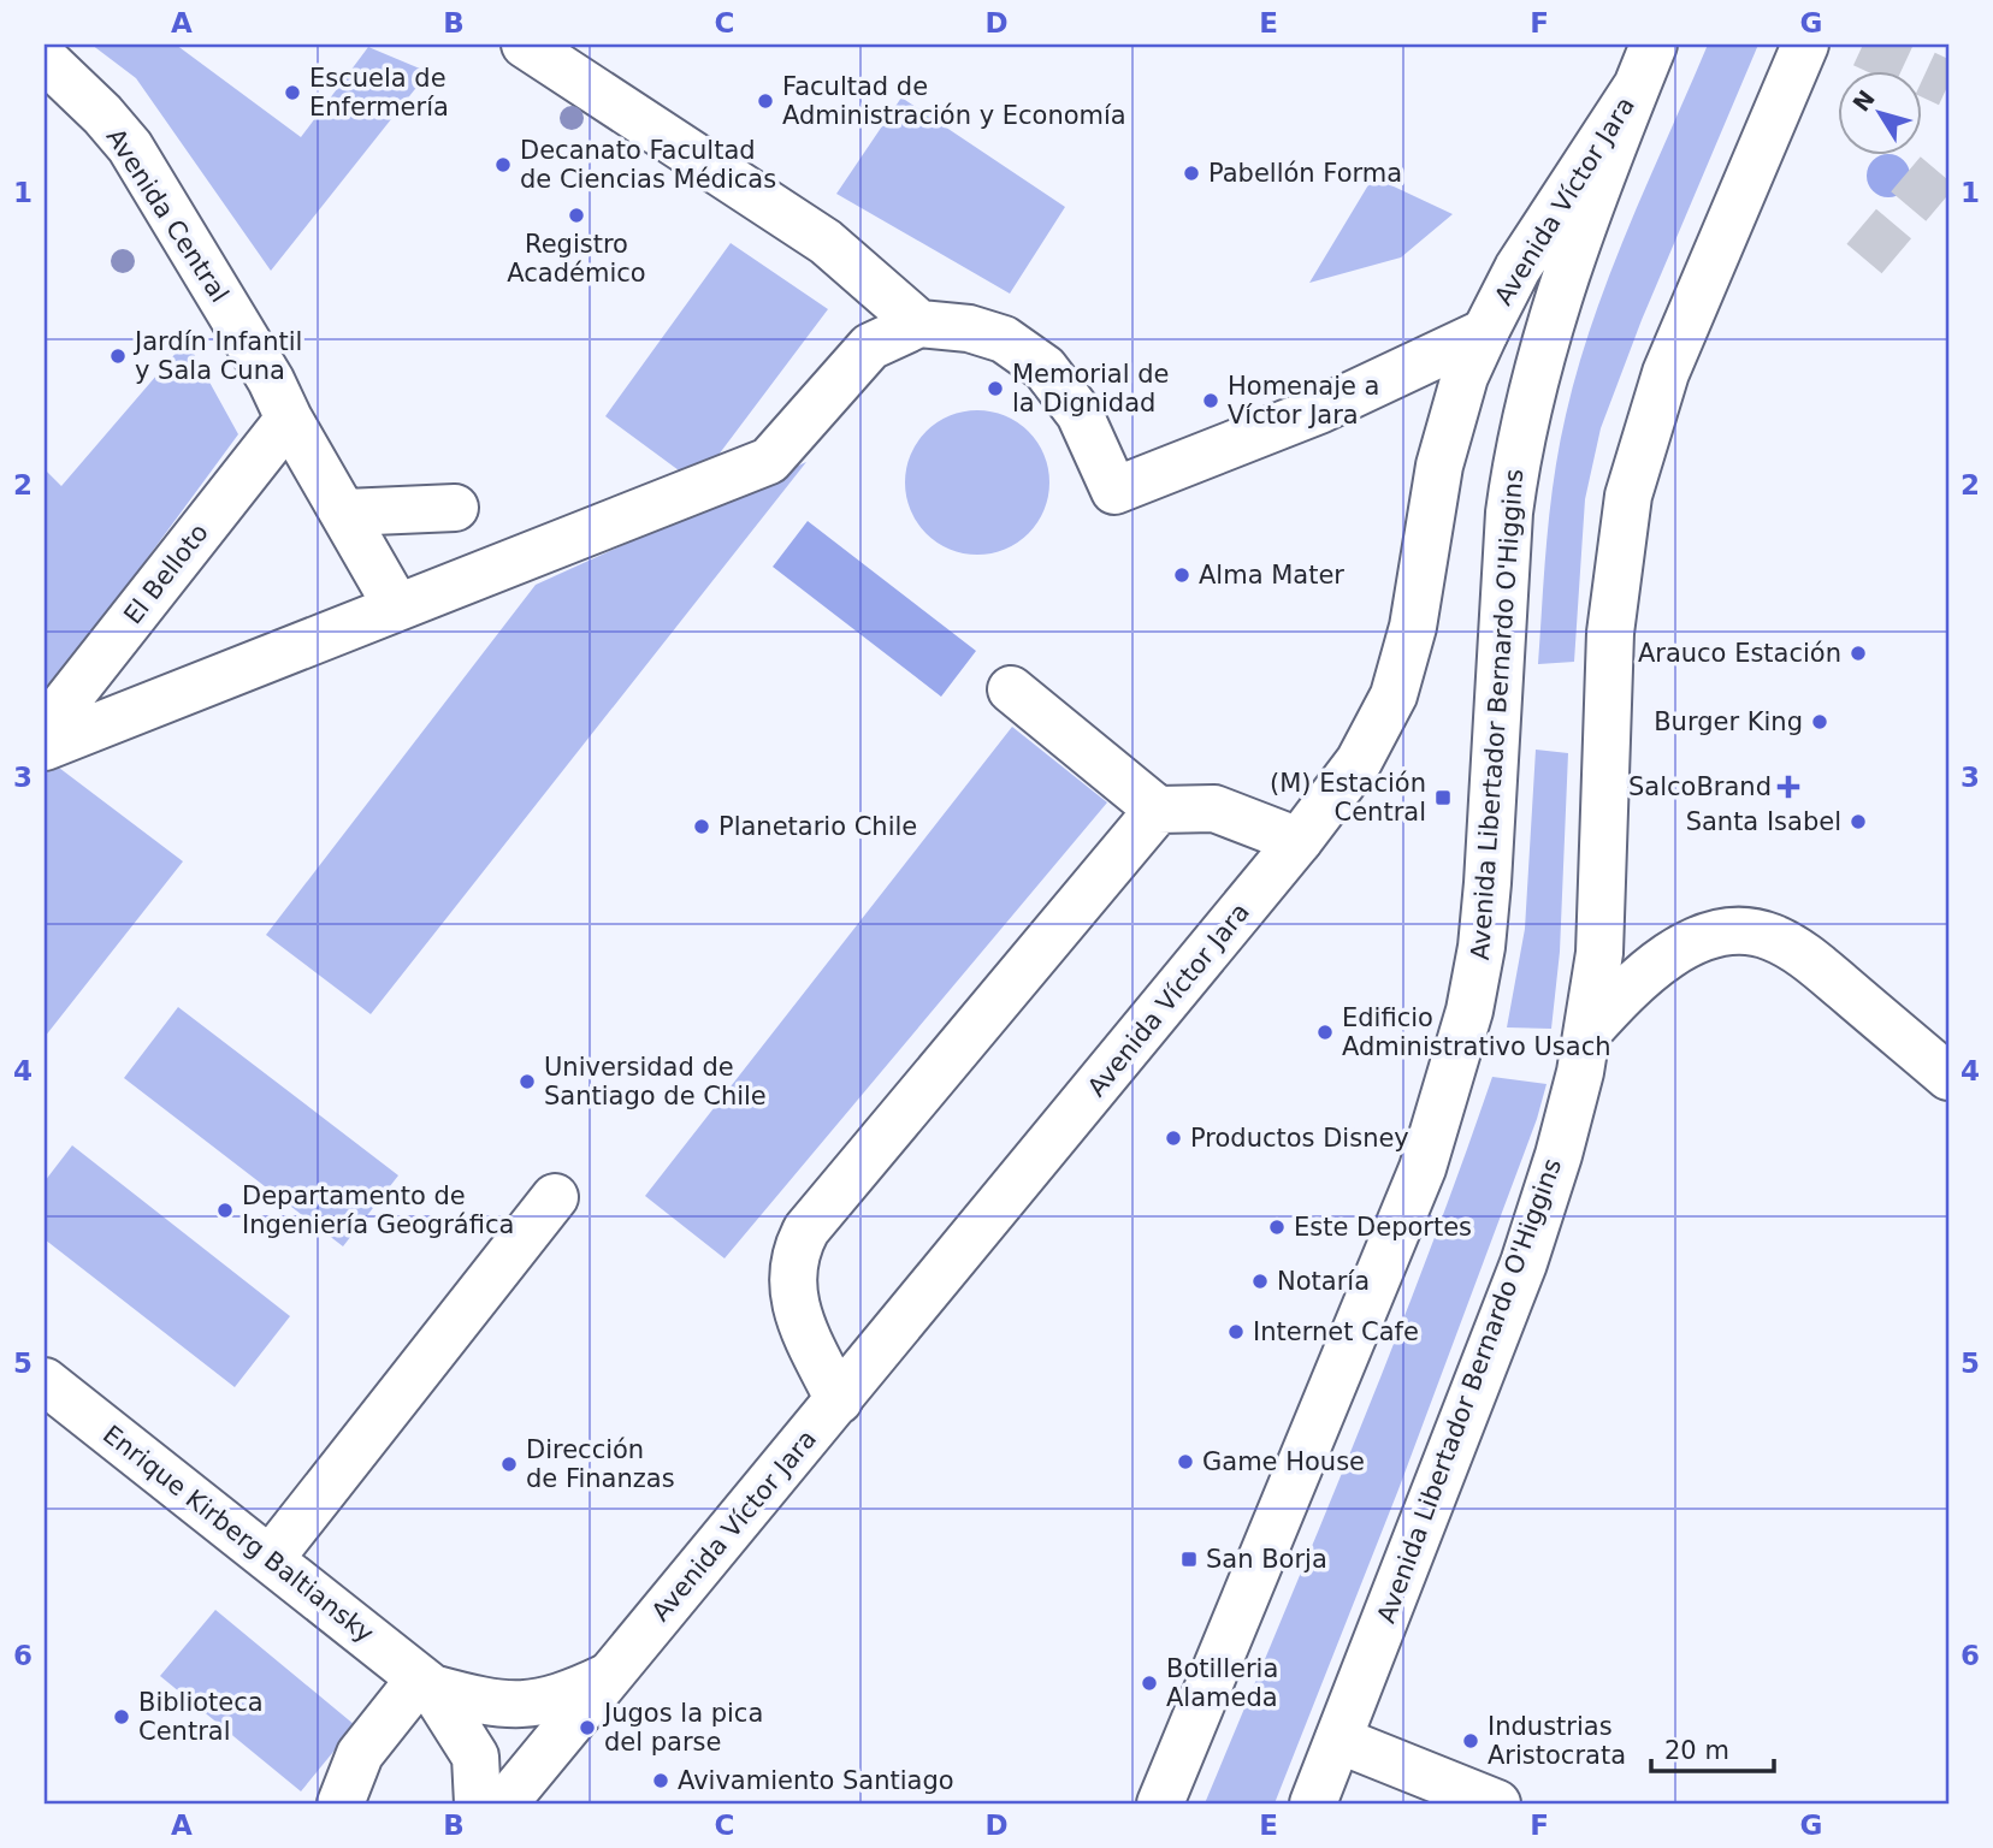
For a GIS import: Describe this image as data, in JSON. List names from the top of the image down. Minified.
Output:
{"streets":{"main road":["Avenida Víctor Jara","Avenida Central","El Belloto","Avenida Libertador Bernardo O'Higgins","Enrique Kirberg Baltiansky"]},"crossings":[["Avenida Víctor Jara","Avenida Libertador Bernardo O'Higgins"],["Avenida Víctor Jara","Enrique Kirberg Baltiansky"],["Avenida Central","El Belloto"]],"places":{"other":["Escuela de Enfermería","Facultad de Administración y Economía","Decanato Facultad de Ciencias Médicas","Pabellón Forma","Registro Académico","Jardín Infantil y Sala Cuna","Memorial de la Dignidad","Homenaje a Víctor Jara","Alma Mater","Arauco Estación","Burger King","Santa Isabel","Planetario Chile","Edificio Administrativo Usach","Universidad de Santiago de Chile","Productos Disney","Departamento de Ingeniería Geográfica","Este Deportes","Notaría","Internet Cafe","Game House","Dirección de Finanzas","Botilleria Alameda","Biblioteca Central","Jugos la pica del parse","Industrias Aristocrata","Avivamiento Santiago"],"health":["SalcoBrand"],"transit":["(M) Estación Central","San Borja"]},"scale_bar":"20 m","north":"top left","grid":{"columns":["A","B","C","D","E","F","G"],"rows":["1","2","3","4","5","6"]}}
